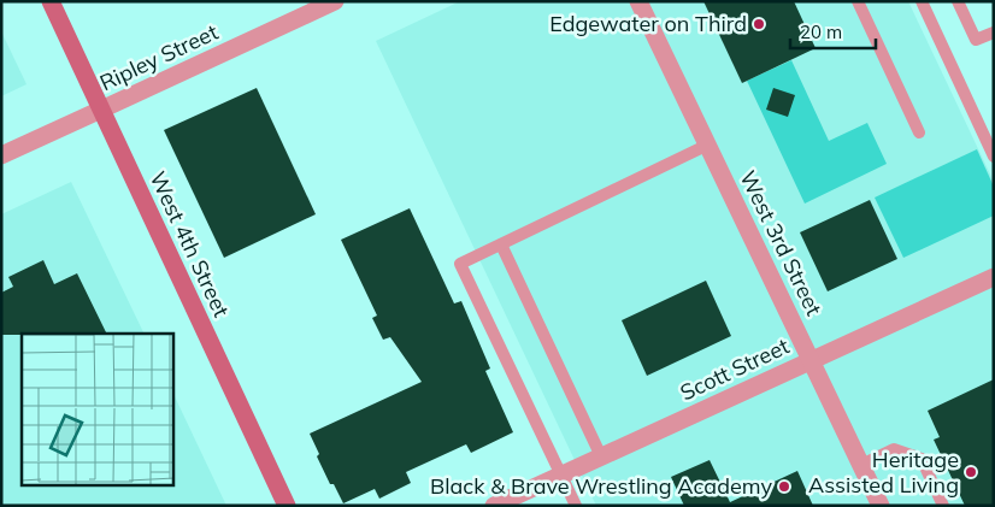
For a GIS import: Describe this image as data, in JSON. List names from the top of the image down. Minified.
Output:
{"streets":{"main road":["West 4th Street"],"street":["Ripley Street","West 3rd Street","Scott Street"]},"crossings":[["Ripley Street","West 4th Street"],["West 3rd Street","Scott Street"]],"places":["Edgewater on Third","Heritage Assisted Living","Black & Brave Wrestling Academy"],"scale_bar":"20 m"}
